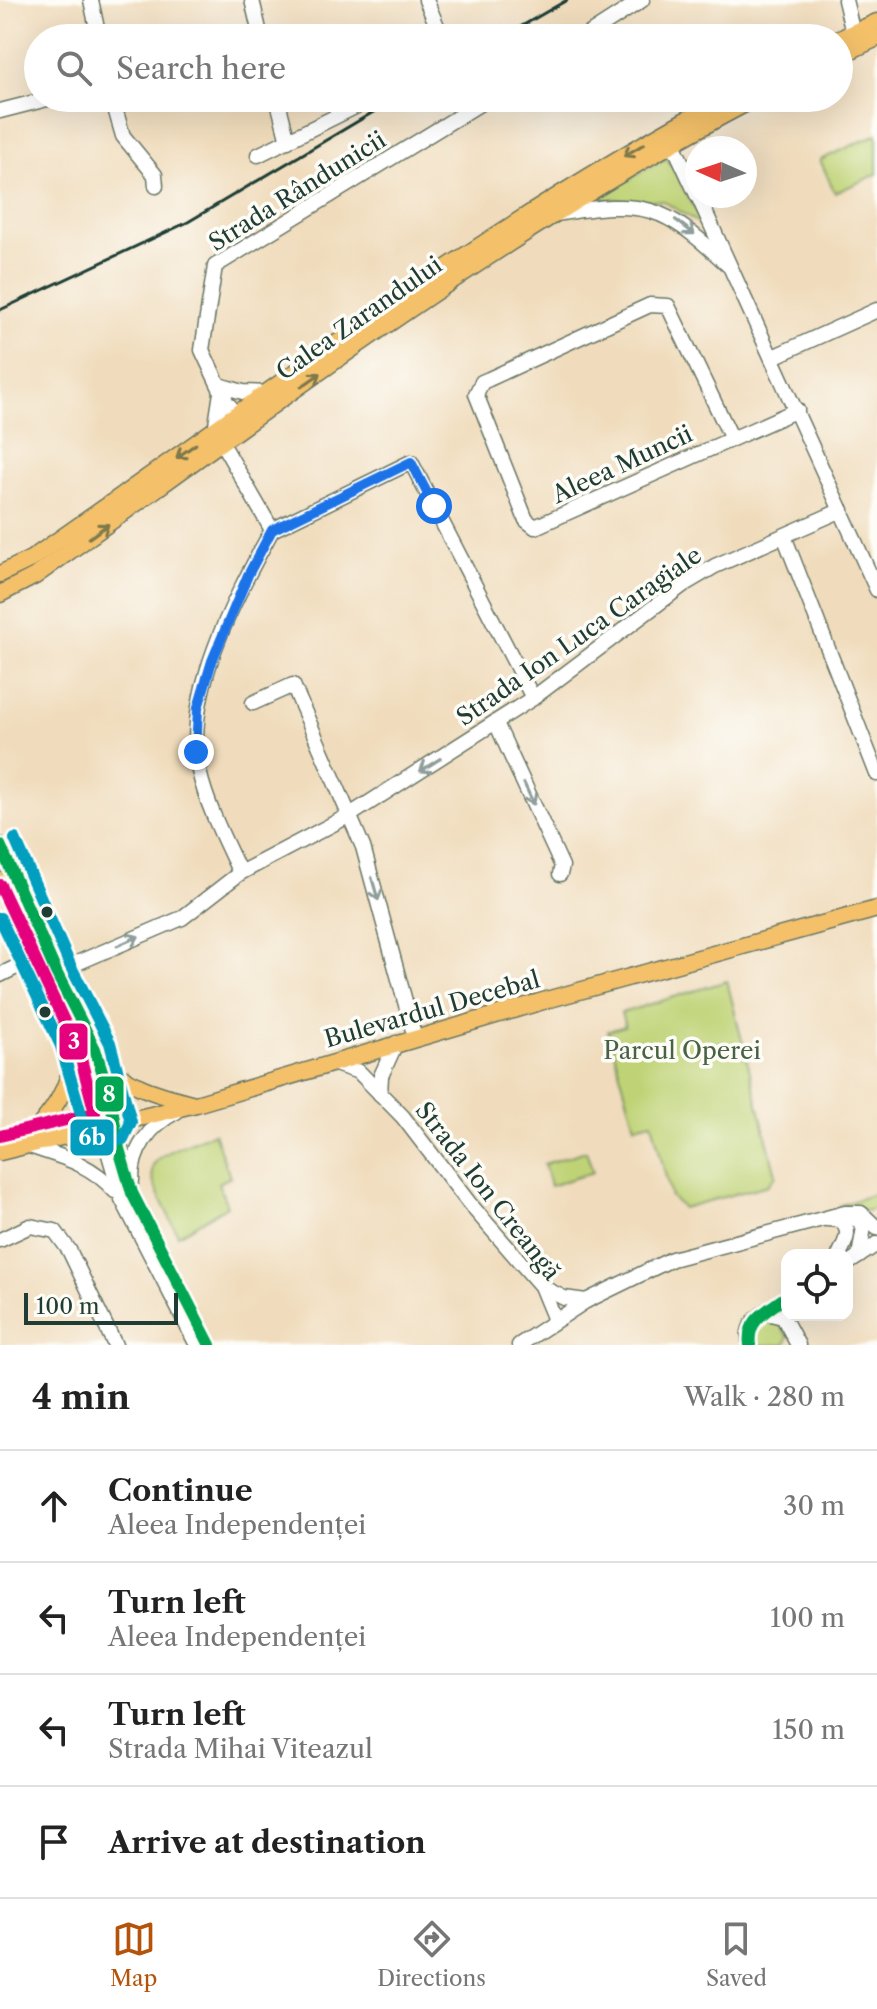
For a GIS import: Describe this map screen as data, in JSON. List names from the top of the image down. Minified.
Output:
{"streets":{"main road":["Calea Zarandului","Bulevardul Decebal"],"street":["Strada Rândunicii","Aleea Muncii","Strada Ion Luca Caragiale","Strada Ion Creangă"]},"crossings":[["Bulevardul Decebal","Strada Ion Creangă"]],"parks":["Parcul Operei"],"lines":["transit line 6b","transit line 8","transit line 3"],"scale_bar":"100 m","north":"left","page":{"search":"Search here","scale":"100 m","heading":["4 min","Walk · 280 m"],"list":[["Continue","Aleea Independenței","30 m"],["Turn left","Aleea Independenței","100 m"],["Turn left","Strada Mihai Viteazul","150 m"],"Arrive at destination"],"nav":["Map","Directions","Saved"]}}
